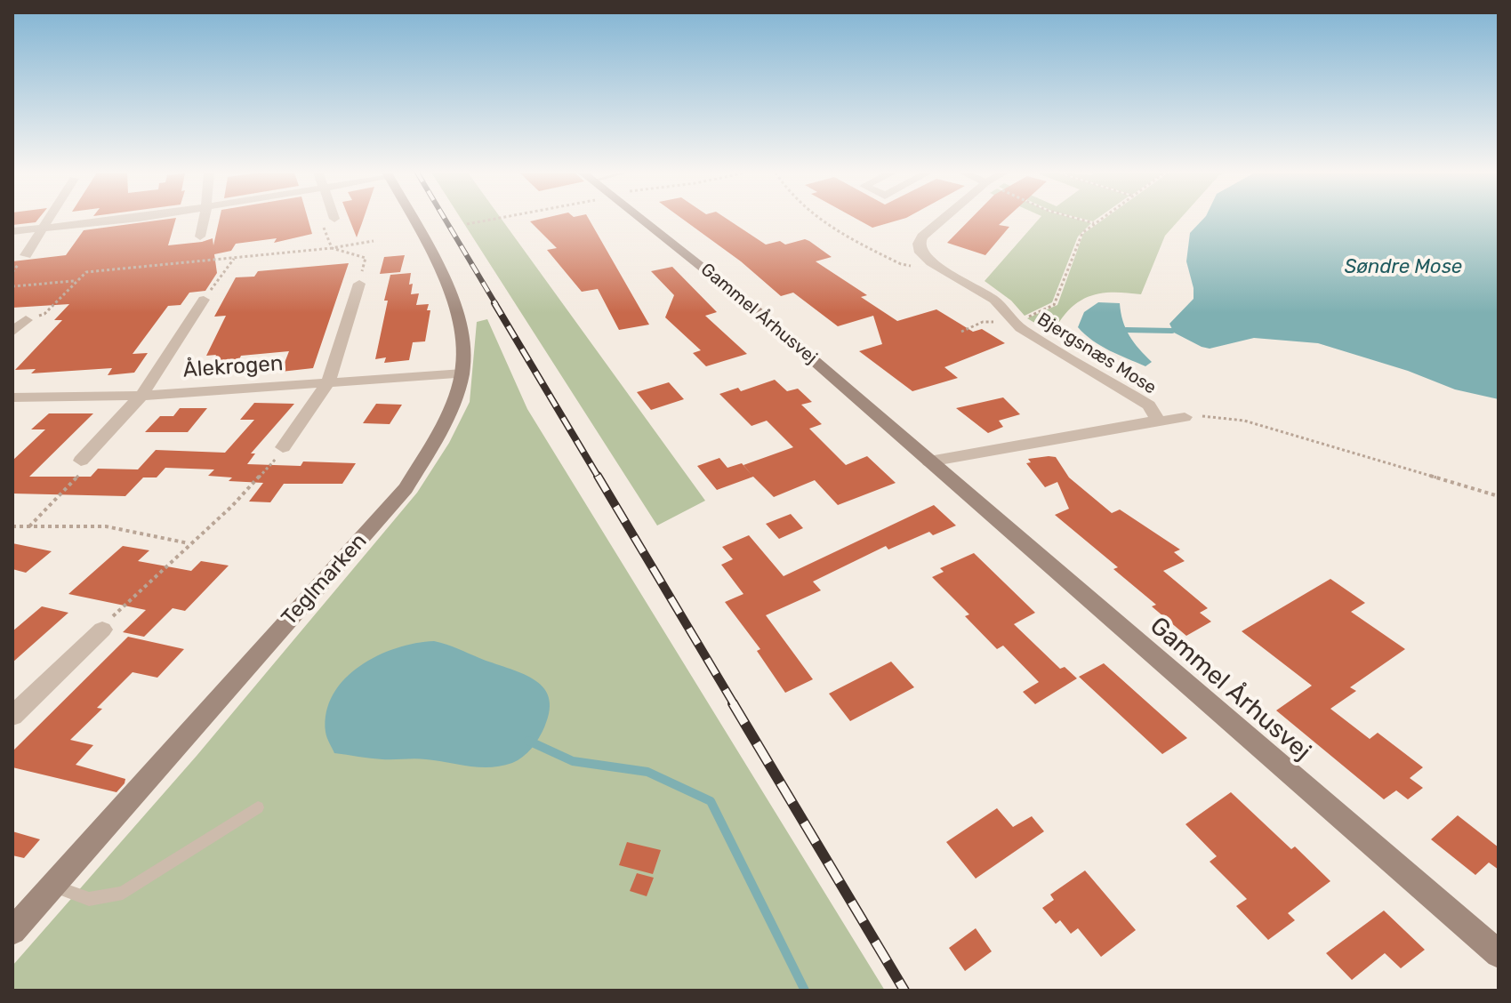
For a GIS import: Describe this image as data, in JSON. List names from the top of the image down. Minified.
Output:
{"streets":{"street":["Gammel Århusvej","Bjergsnæs Mose","Ålekrogen","Teglmarken"]},"crossings":[["Ålekrogen","Teglmarken"]],"water":["Søndre Mose"]}
